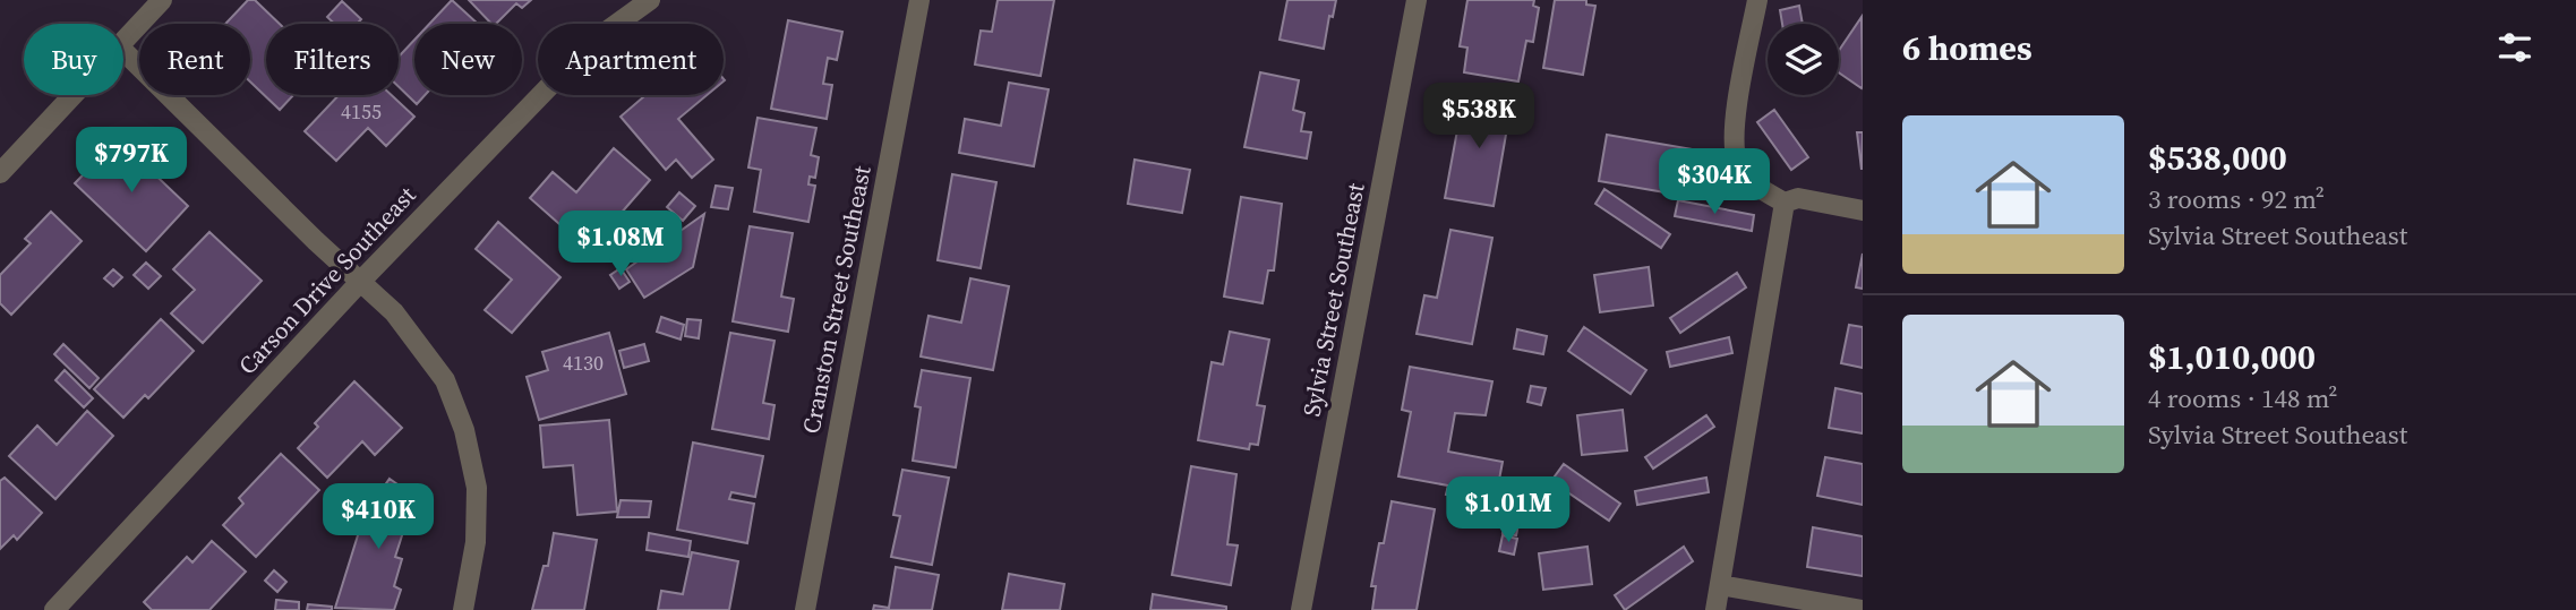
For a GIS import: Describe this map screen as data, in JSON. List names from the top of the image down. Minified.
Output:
{"streets":{"street":["Carson Drive Southeast","Cranston Street Southeast","Sylvia Street Southeast"]},"house_numbers":["4155","4130"],"page":{"heading":"6 homes","chip":["Buy","Rent","Filters","New","Apartment"],"price":["$538K","$797K","$304K","$1.08M","$1.01M","$410K"],"list":[{"name":"$538,000","note":"3 rooms · 92 m² · Sylvia Street Southeast"},{"name":"$1,010,000","note":"4 rooms · 148 m² · Sylvia Street Southeast"}]}}
